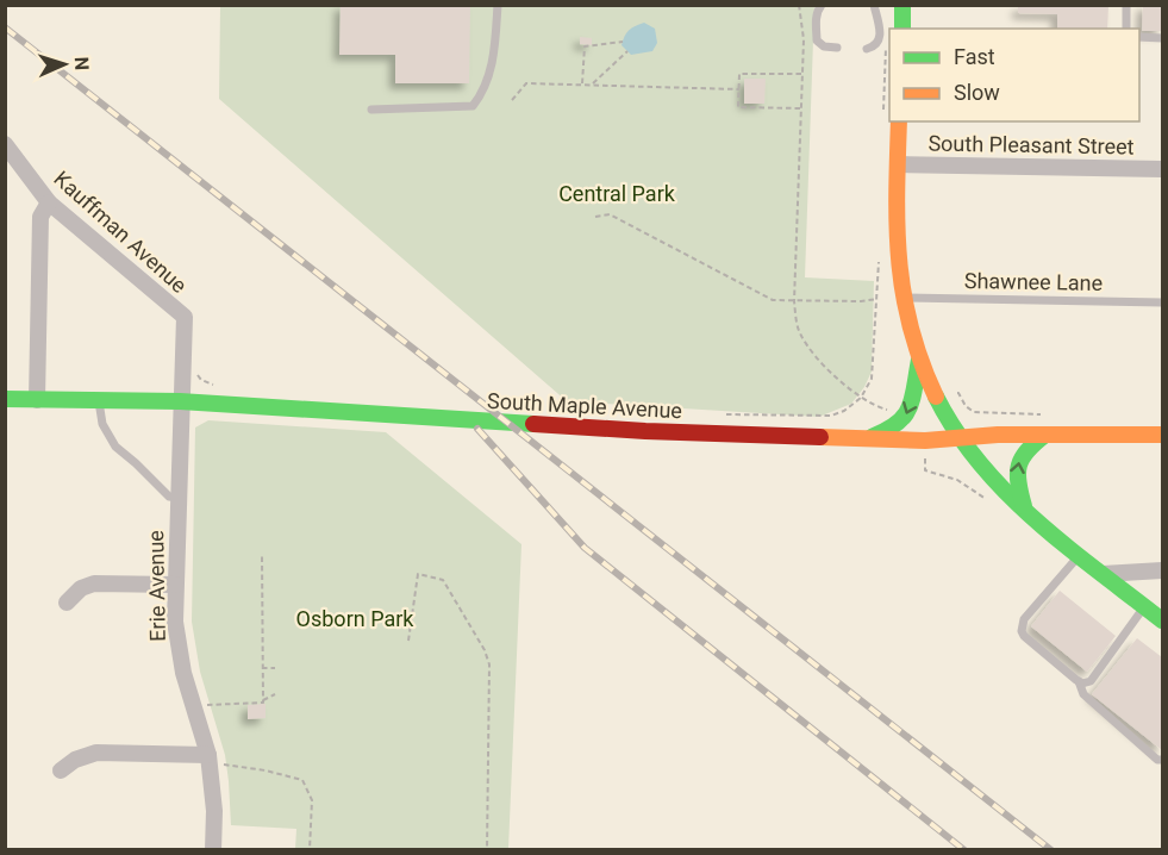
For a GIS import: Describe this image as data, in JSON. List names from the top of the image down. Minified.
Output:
{"streets":{"main road":["South Maple Avenue"],"street":["South Pleasant Street","Kauffman Avenue","Erie Avenue"],"lane":["Shawnee Lane"]},"crossings":[["Kauffman Avenue","Erie Avenue"],["South Maple Avenue","Erie Avenue"]],"parks":["Central Park","Osborn Park"],"legend":["Fast","Slow"],"north":"right"}
